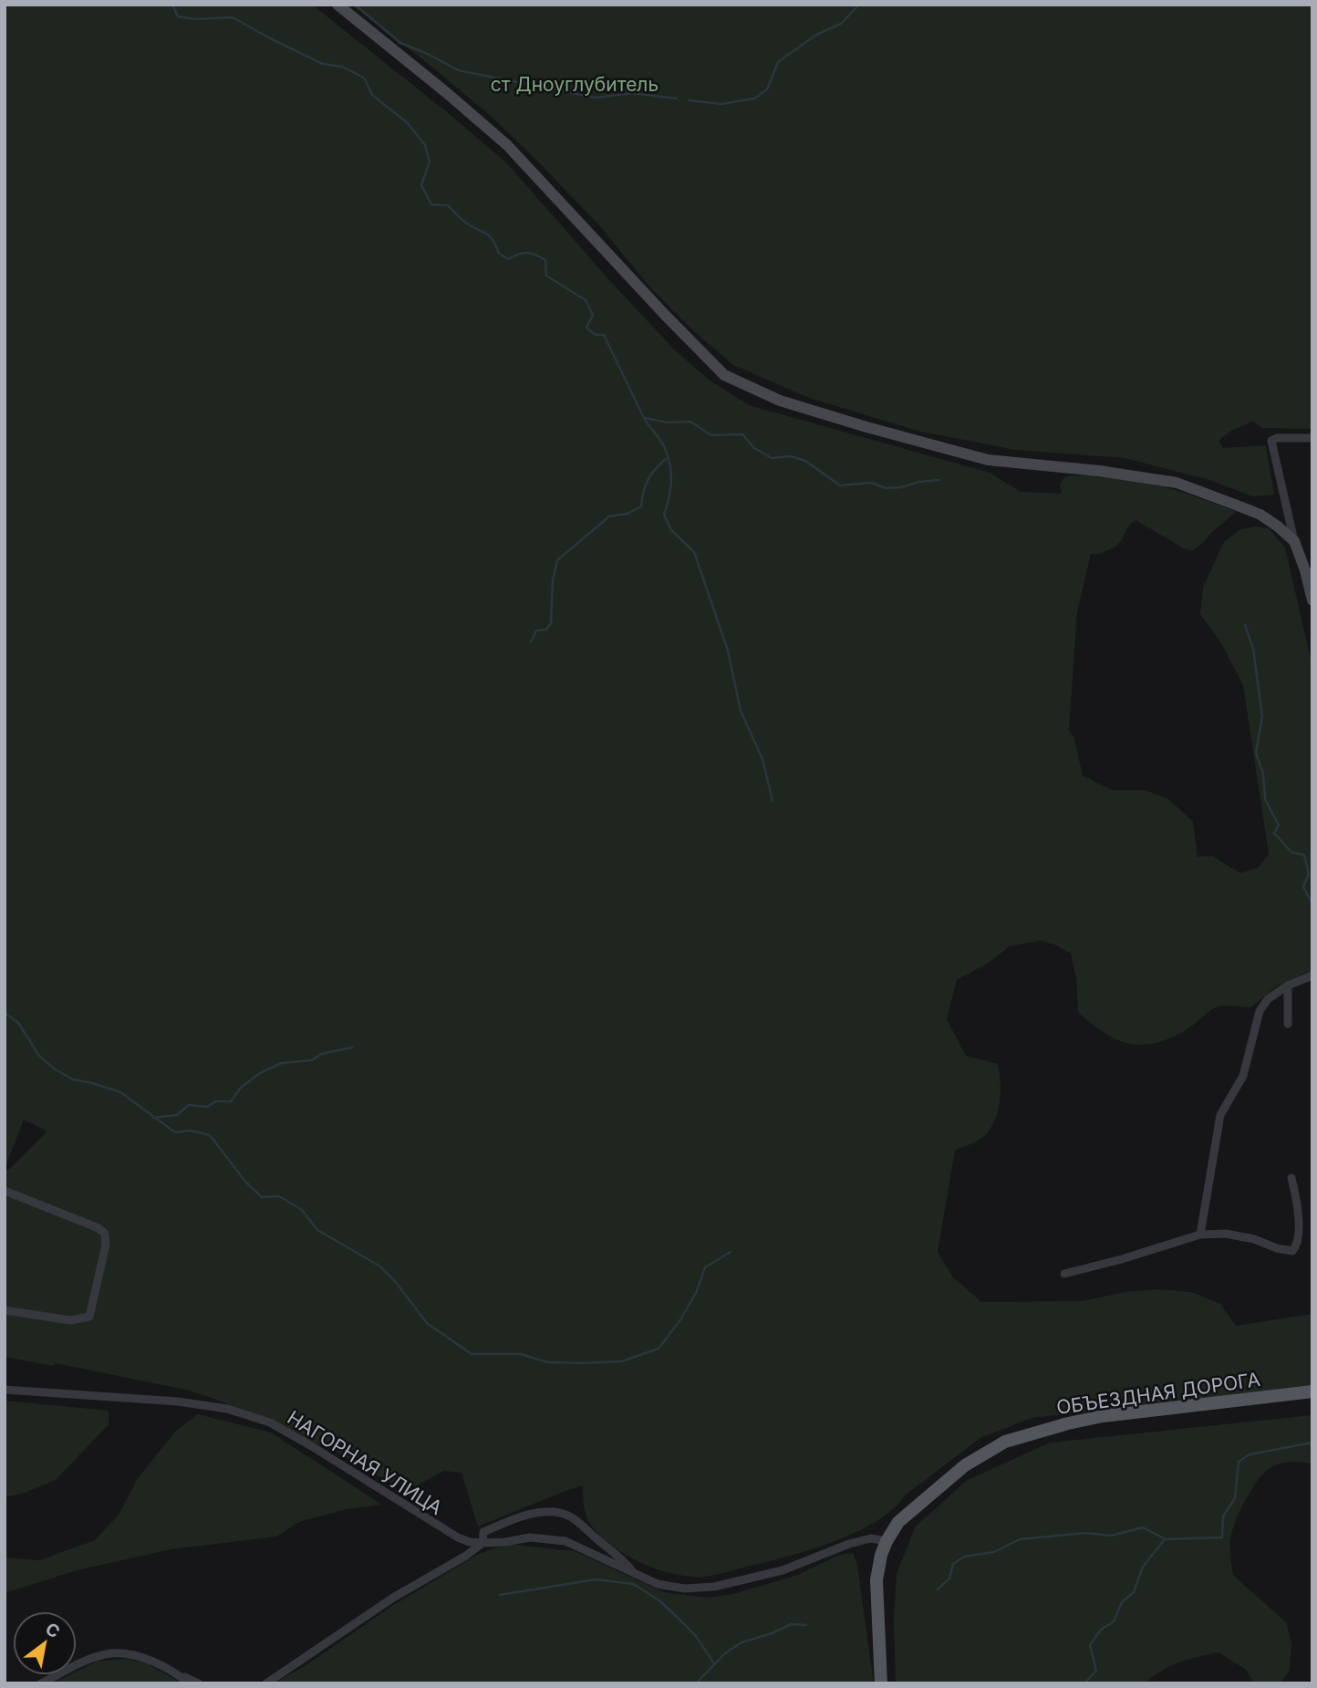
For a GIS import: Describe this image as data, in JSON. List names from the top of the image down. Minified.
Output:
{"streets":{"main road":["ОБЪЕЗДНАЯ ДОРОГА"],"street":["НАГОРНАЯ УЛИЦА"]},"parks":["ст Дноуглубитель"],"north":"top right"}
